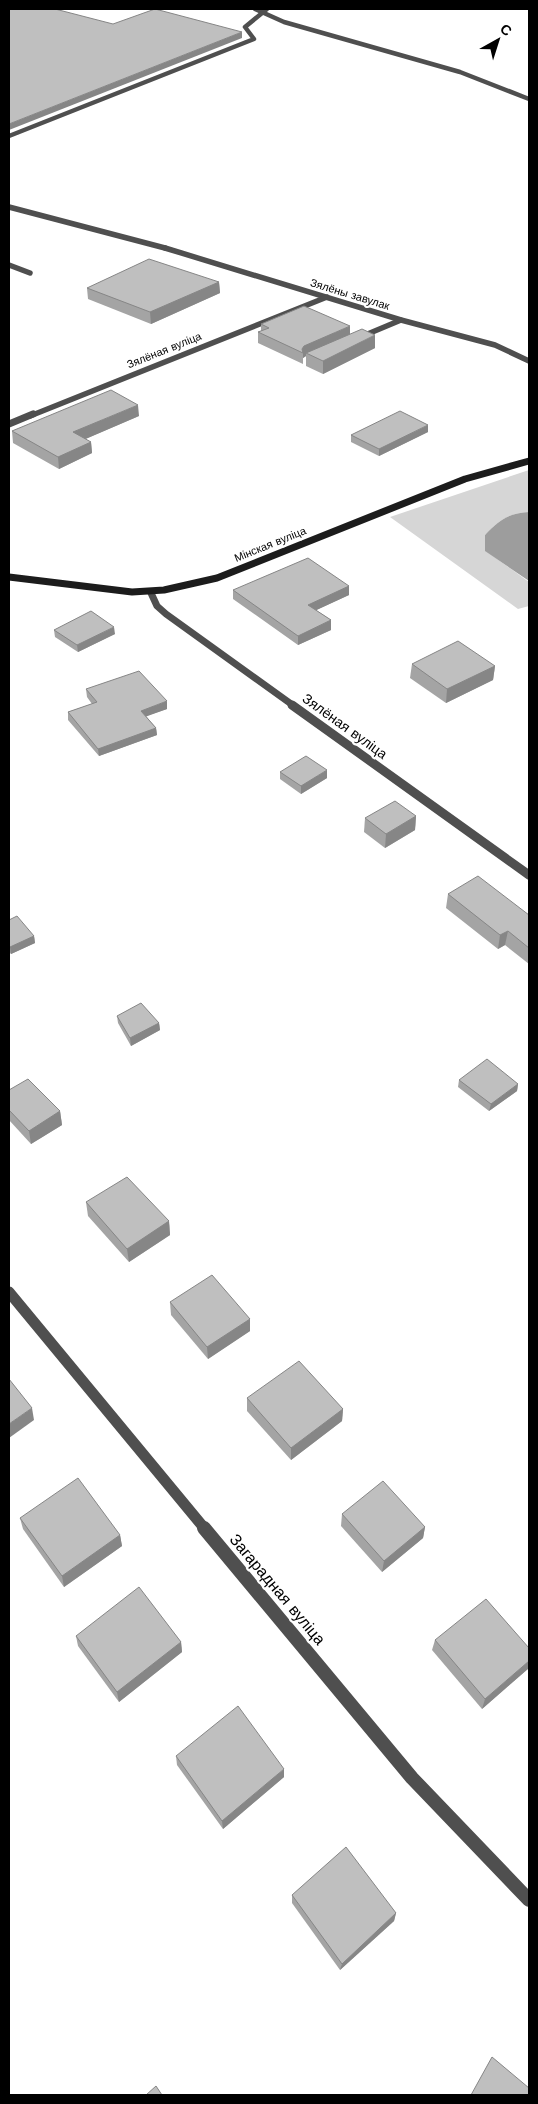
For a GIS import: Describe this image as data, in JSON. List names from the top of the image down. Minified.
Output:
{"streets":{"street":["Зялёны завулак","Зялёная вуліца","Мінская вуліца","Загарадная вуліца"]},"crossings":[["Зялёны завулак","Зялёная вуліца"],["Зялёная вуліца","Мінская вуліца"]],"north":"top right"}
